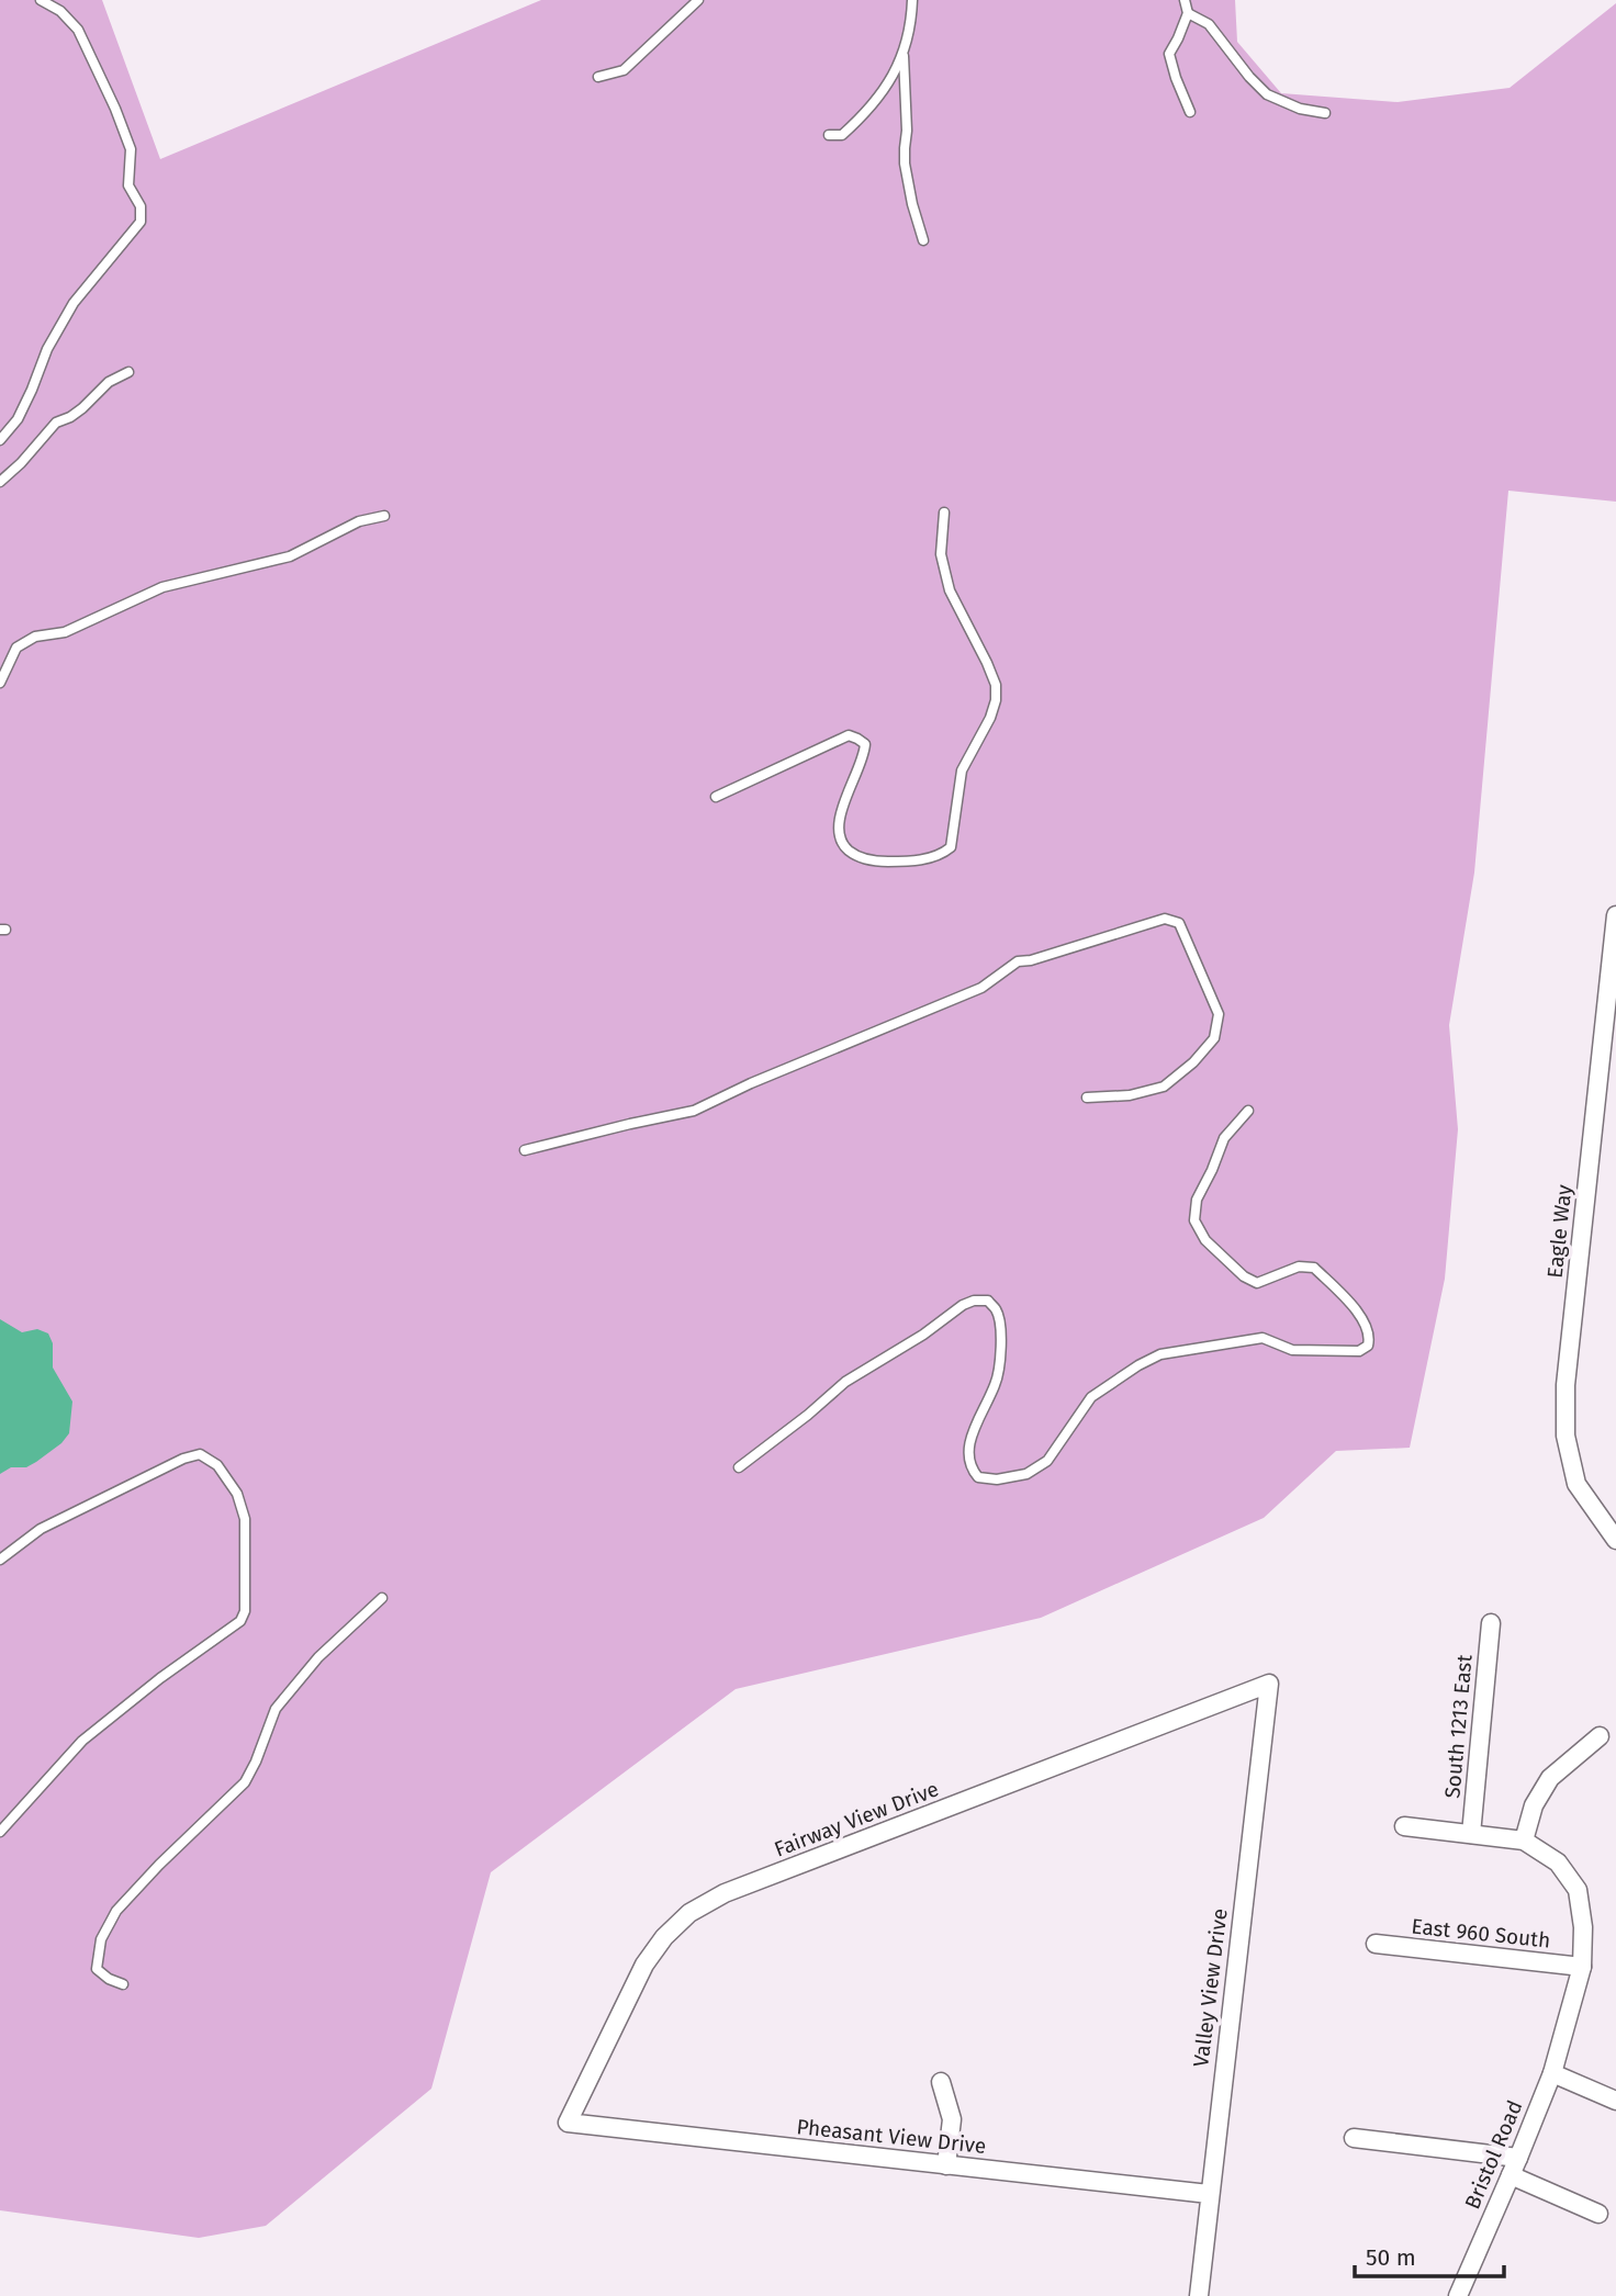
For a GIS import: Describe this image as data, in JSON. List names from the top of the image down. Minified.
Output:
{"streets":{"street":["Eagle Way","South 1213 East","Fairway View Drive","East 960 South","Valley View Drive","Pheasant View Drive","Bristol Road"]},"crossings":[["South 1213 East","Bristol Road"],["Fairway View Drive","Valley View Drive"],["Fairway View Drive","Pheasant View Drive"],["East 960 South","Bristol Road"],["Valley View Drive","Pheasant View Drive"]],"scale_bar":"50 m"}
